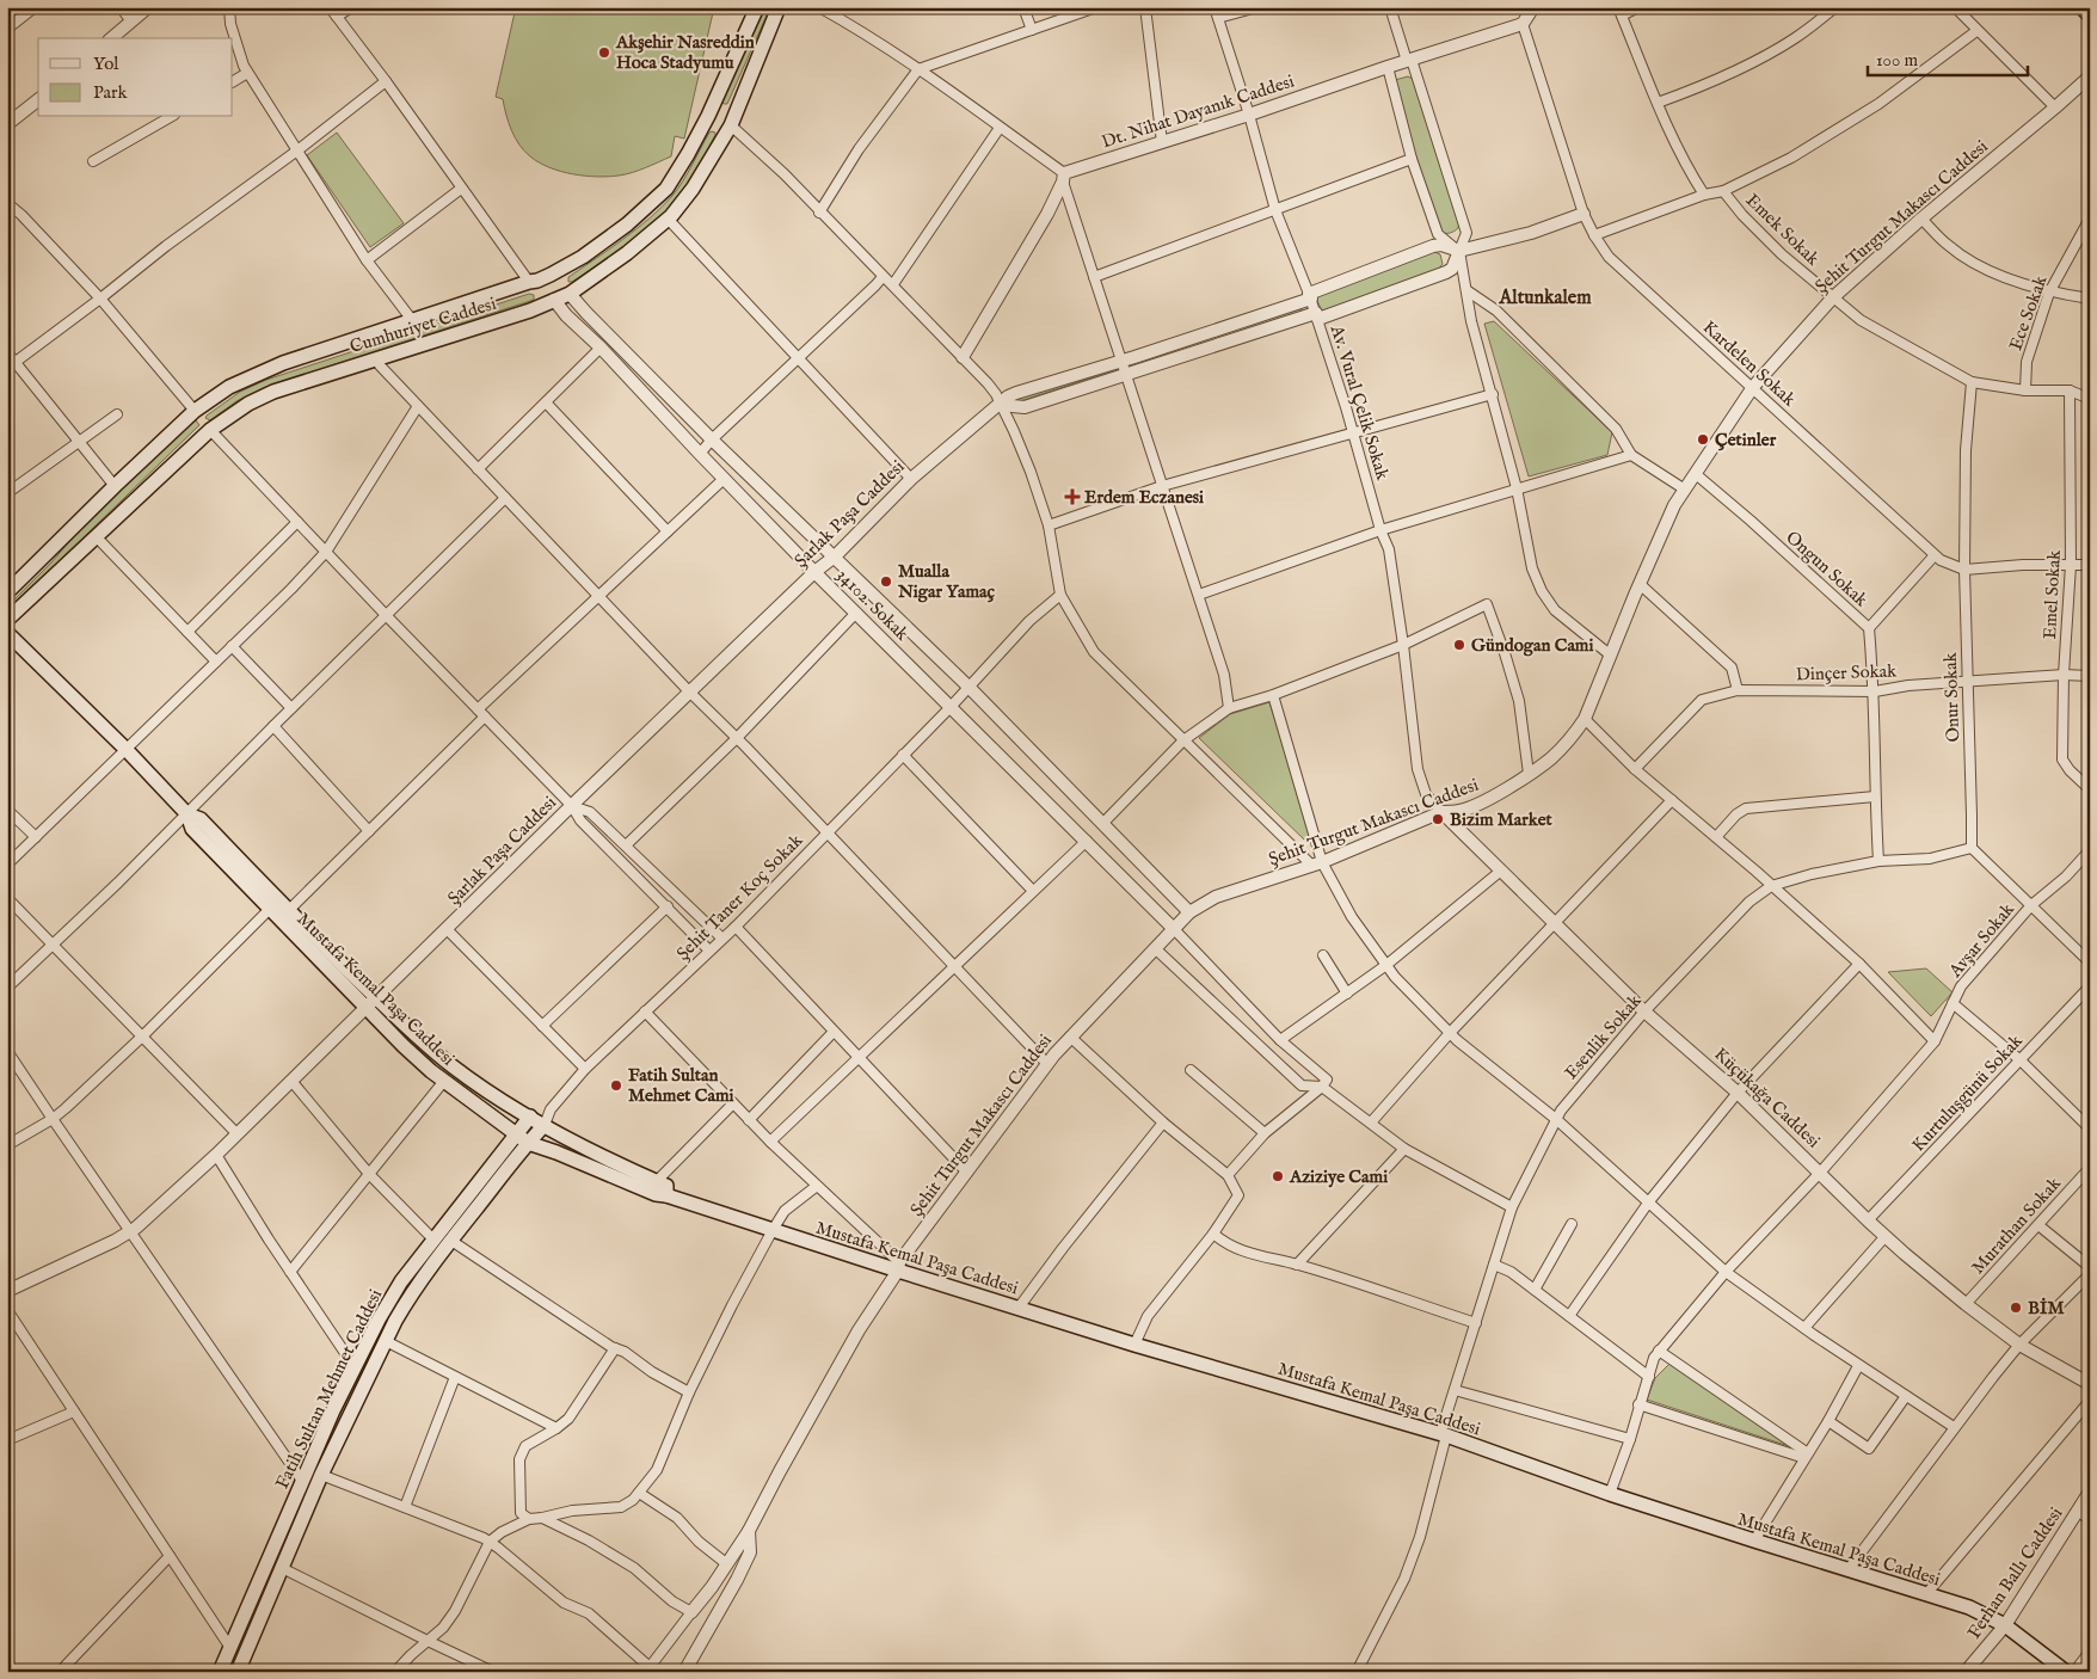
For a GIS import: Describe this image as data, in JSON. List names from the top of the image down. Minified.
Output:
{"streets":{"main road":["Cumhuriyet Caddesi","Mustafa Kemal Paşa Caddesi","Fatih Sultan Mehmet Caddesi"],"street":["Dt. Nihat Dayanık Caddesi","Şehit Turgut Makascı Caddesi","Emek Sokak","Ece Sokak","Kardelen Sokak","Av. Vural Çelik Sokak","Şarlak Paşa Caddesi","Ongun Sokak","Emel Sokak","34102. Sokak","Dinçer Sokak","Onur Sokak","Şehit Taner Koç Sokak","Avşar Sokak","Esenlik Sokak","Kurtuluşgünü Sokak","Küçükağa Caddesi","Murathan Sokak","Ferhan Ballı Caddesi"]},"crossings":[["Dt. Nihat Dayanık Caddesi","Kardelen Sokak"],["Dt. Nihat Dayanık Caddesi","Av. Vural Çelik Sokak"],["Şehit Turgut Makascı Caddesi","Emek Sokak"],["Şehit Turgut Makascı Caddesi","Kardelen Sokak"],["Şehit Turgut Makascı Caddesi","Av. Vural Çelik Sokak"],["Şehit Turgut Makascı Caddesi","Ongun Sokak"],["Şehit Turgut Makascı Caddesi","34102. Sokak"],["Şehit Turgut Makascı Caddesi","Mustafa Kemal Paşa Caddesi"],["Şehit Turgut Makascı Caddesi","Küçükağa Caddesi"],["Emek Sokak","Ece Sokak"],["Emek Sokak","Kardelen Sokak"],["Emek Sokak","Emel Sokak"],["Emek Sokak","Onur Sokak"],["Cumhuriyet Caddesi","34102. Sokak"],["Kardelen Sokak","Şarlak Paşa Caddesi"],["Kardelen Sokak","Onur Sokak"],["Av. Vural Çelik Sokak","Şarlak Paşa Caddesi"],["Av. Vural Çelik Sokak","Küçükağa Caddesi"],["Şarlak Paşa Caddesi","34102. Sokak"],["Şarlak Paşa Caddesi","Mustafa Kemal Paşa Caddesi"],["Ongun Sokak","Dinçer Sokak"],["Ongun Sokak","Esenlik Sokak"],["Emel Sokak","Dinçer Sokak"],["34102. Sokak","Şehit Taner Koç Sokak"],["Dinçer Sokak","Onur Sokak"],["Onur Sokak","Esenlik Sokak"],["Şehit Taner Koç Sokak","Mustafa Kemal Paşa Caddesi"],["Şehit Taner Koç Sokak","Fatih Sultan Mehmet Caddesi"],["Avşar Sokak","Mustafa Kemal Paşa Caddesi"],["Avşar Sokak","Küçükağa Caddesi"],["Mustafa Kemal Paşa Caddesi","Esenlik Sokak"],["Mustafa Kemal Paşa Caddesi","Fatih Sultan Mehmet Caddesi"],["Mustafa Kemal Paşa Caddesi","Ferhan Ballı Caddesi"],["Esenlik Sokak","Küçükağa Caddesi"],["Kurtuluşgünü Sokak","Küçükağa Caddesi"],["Küçükağa Caddesi","Murathan Sokak"]],"districts":["Altunkalem"],"places":{"other":["Akşehir Nasreddin Hoca Stadyumu","Çetinler","Mualla Nigar Yamaç","Gündogan Cami","Bizim Market","Fatih Sultan Mehmet Cami","Aziziye Cami","BİM"],"health":["Erdem Eczanesi"]},"legend":["Yol","Park"],"scale_bar":"100 m"}
